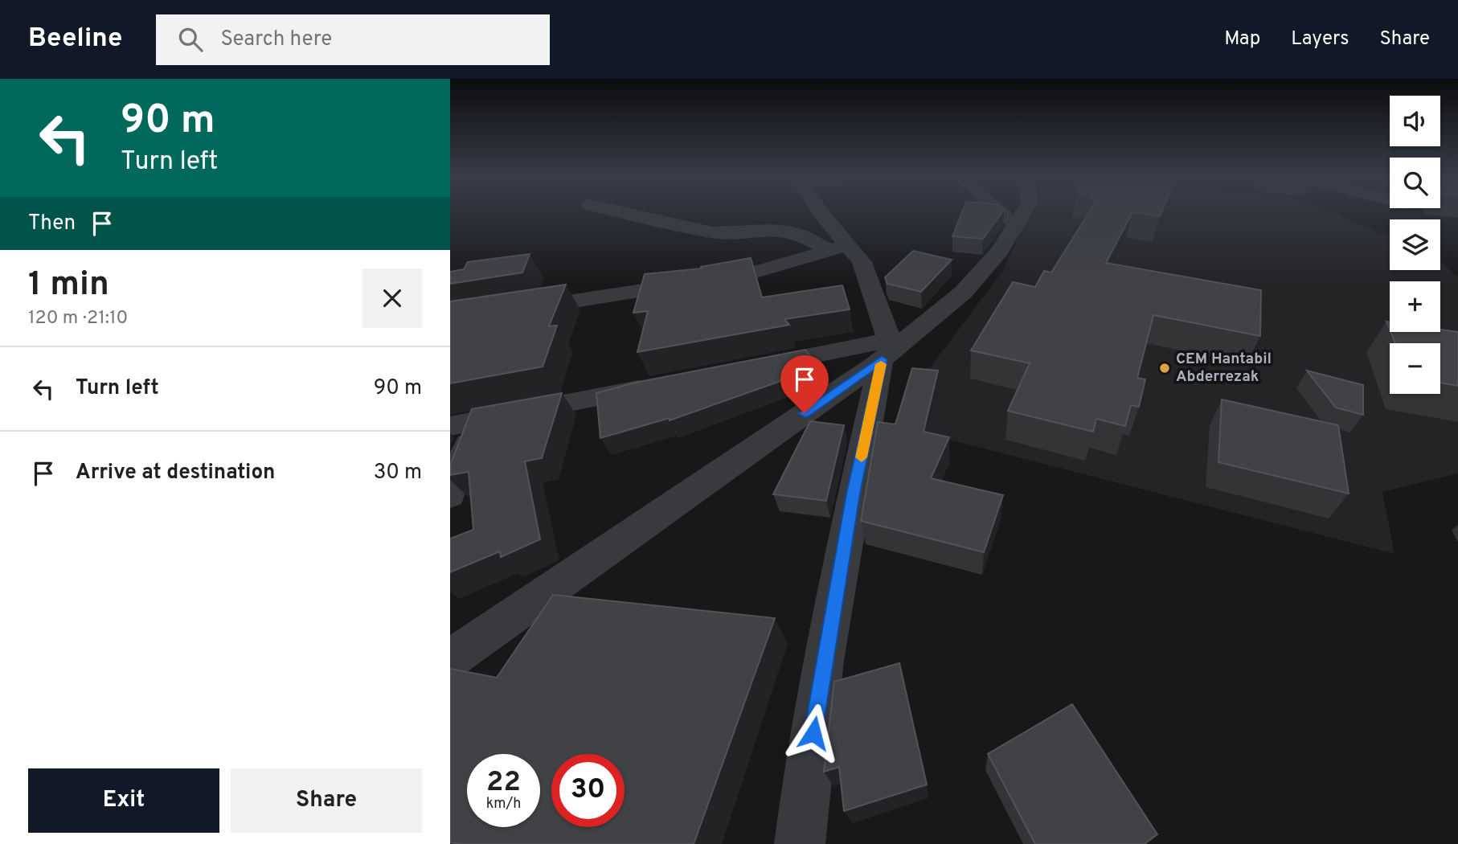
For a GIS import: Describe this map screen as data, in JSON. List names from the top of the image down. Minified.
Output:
{"places":["CEM Hantabil Abderrezak"],"page":{"header":"Beeline","search":"Search here","nav":["Map","Layers","Share"],"turn":["90 m","Turn left"],"map_buttons":["+","−"],"then":"Then","heading":["1 min","120 m · 21:10"],"list":[{"name":"Turn left","value":"90 m"},{"name":"Arrive at destination","value":"30 m"}],"speed":"22 km/h","limit":"30","buttons":["Exit","Share"]}}
